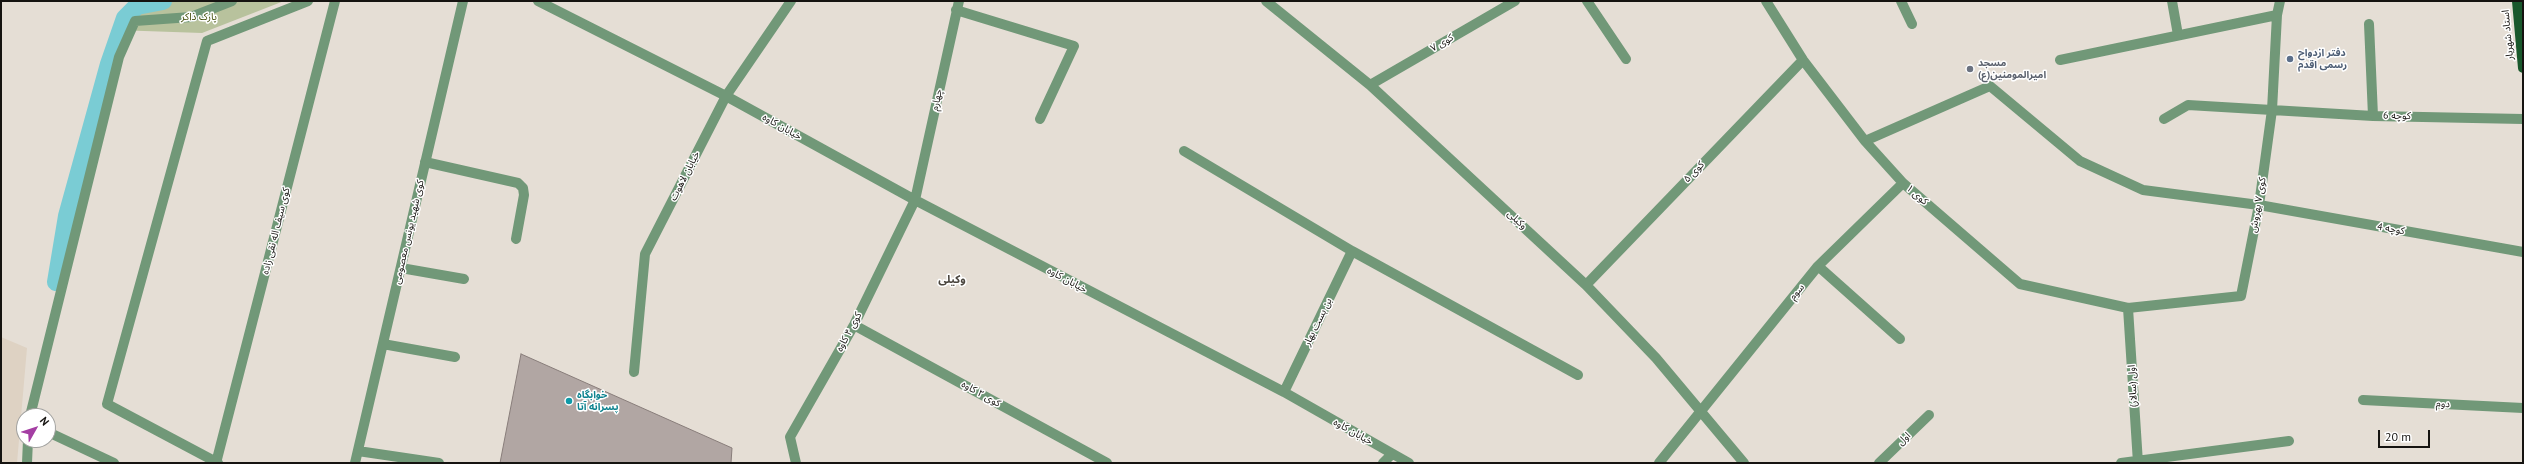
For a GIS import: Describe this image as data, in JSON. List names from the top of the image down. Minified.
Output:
{"streets":{"main road":["استاد شهریار"],"street":["کوی ۷","چهارم","کوچه 6","خیابان کاوه","کوی ۵","خیابان لاهوت","کوی ۱","کوی ۷ بهروش","وکیلی","کوچه 4","کوی سیف اله نقی زاده","کوی شهید یونس معصومی","سوم","بن بست بهار","کوی ۴ کاوه","اول (سالار)","کوی ۲ کاوه","دوم","اول"]},"crossings":[["کوی ۷","وکیلی"],["چهارم","خیابان کاوه"],["چهارم","کوی ۴ کاوه"],["کوچه 6","کوی ۷ بهروش"],["خیابان کاوه","خیابان لاهوت"],["خیابان کاوه","بن بست بهار"],["خیابان کاوه","کوی ۴ کاوه"],["کوی ۵","کوی ۱"],["کوی ۵","وکیلی"],["کوی ۱","کوی ۷ بهروش"],["کوی ۱","کوچه 4"],["کوی ۱","سوم"],["کوی ۱","اول (سالار)"],["کوی ۷ بهروش","کوچه 4"],["کوی ۷ بهروش","اول (سالار)"],["وکیلی","سوم"],["کوی ۴ کاوه","کوی ۲ کاوه"]],"districts":["وکیلی"],"parks":["پارک ذاکر"],"places":["دفتر ازدواح رسمی اقدم","مسجد امیرالمومنین(ع)","خوابگاه پسرانه آتا"],"scale_bar":"20 m","north":"top right"}
